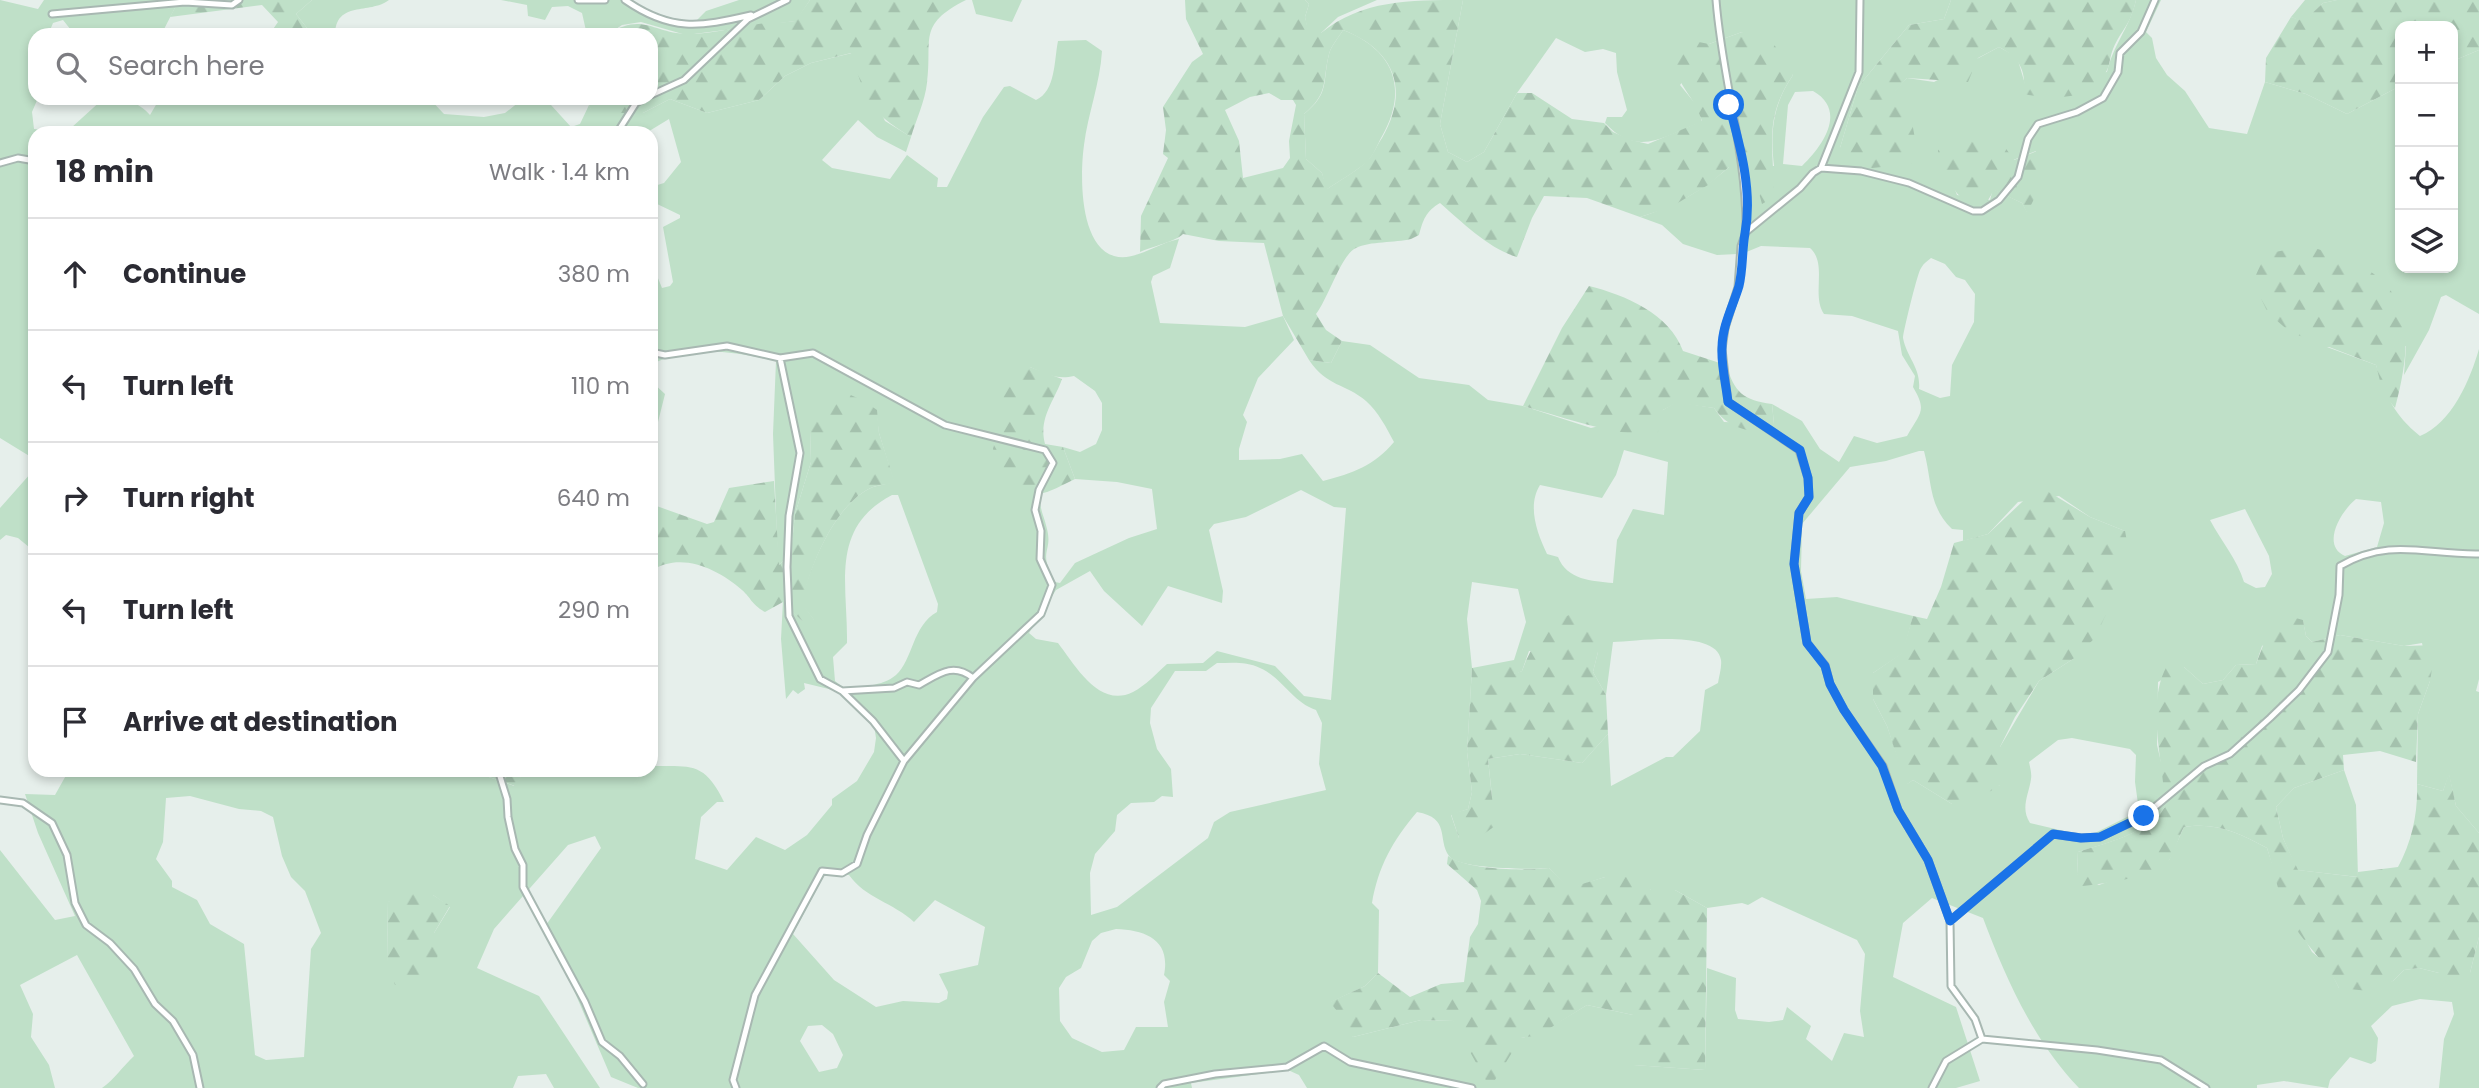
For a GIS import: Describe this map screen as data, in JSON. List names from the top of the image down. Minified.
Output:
{"page":{"map_buttons":["+","−"],"search":"Search here","heading":["18 min","Walk · 1.4 km"],"list":[["Continue","380 m"],["Turn left","110 m"],["Turn right","640 m"],["Turn left","290 m"],"Arrive at destination"]}}
